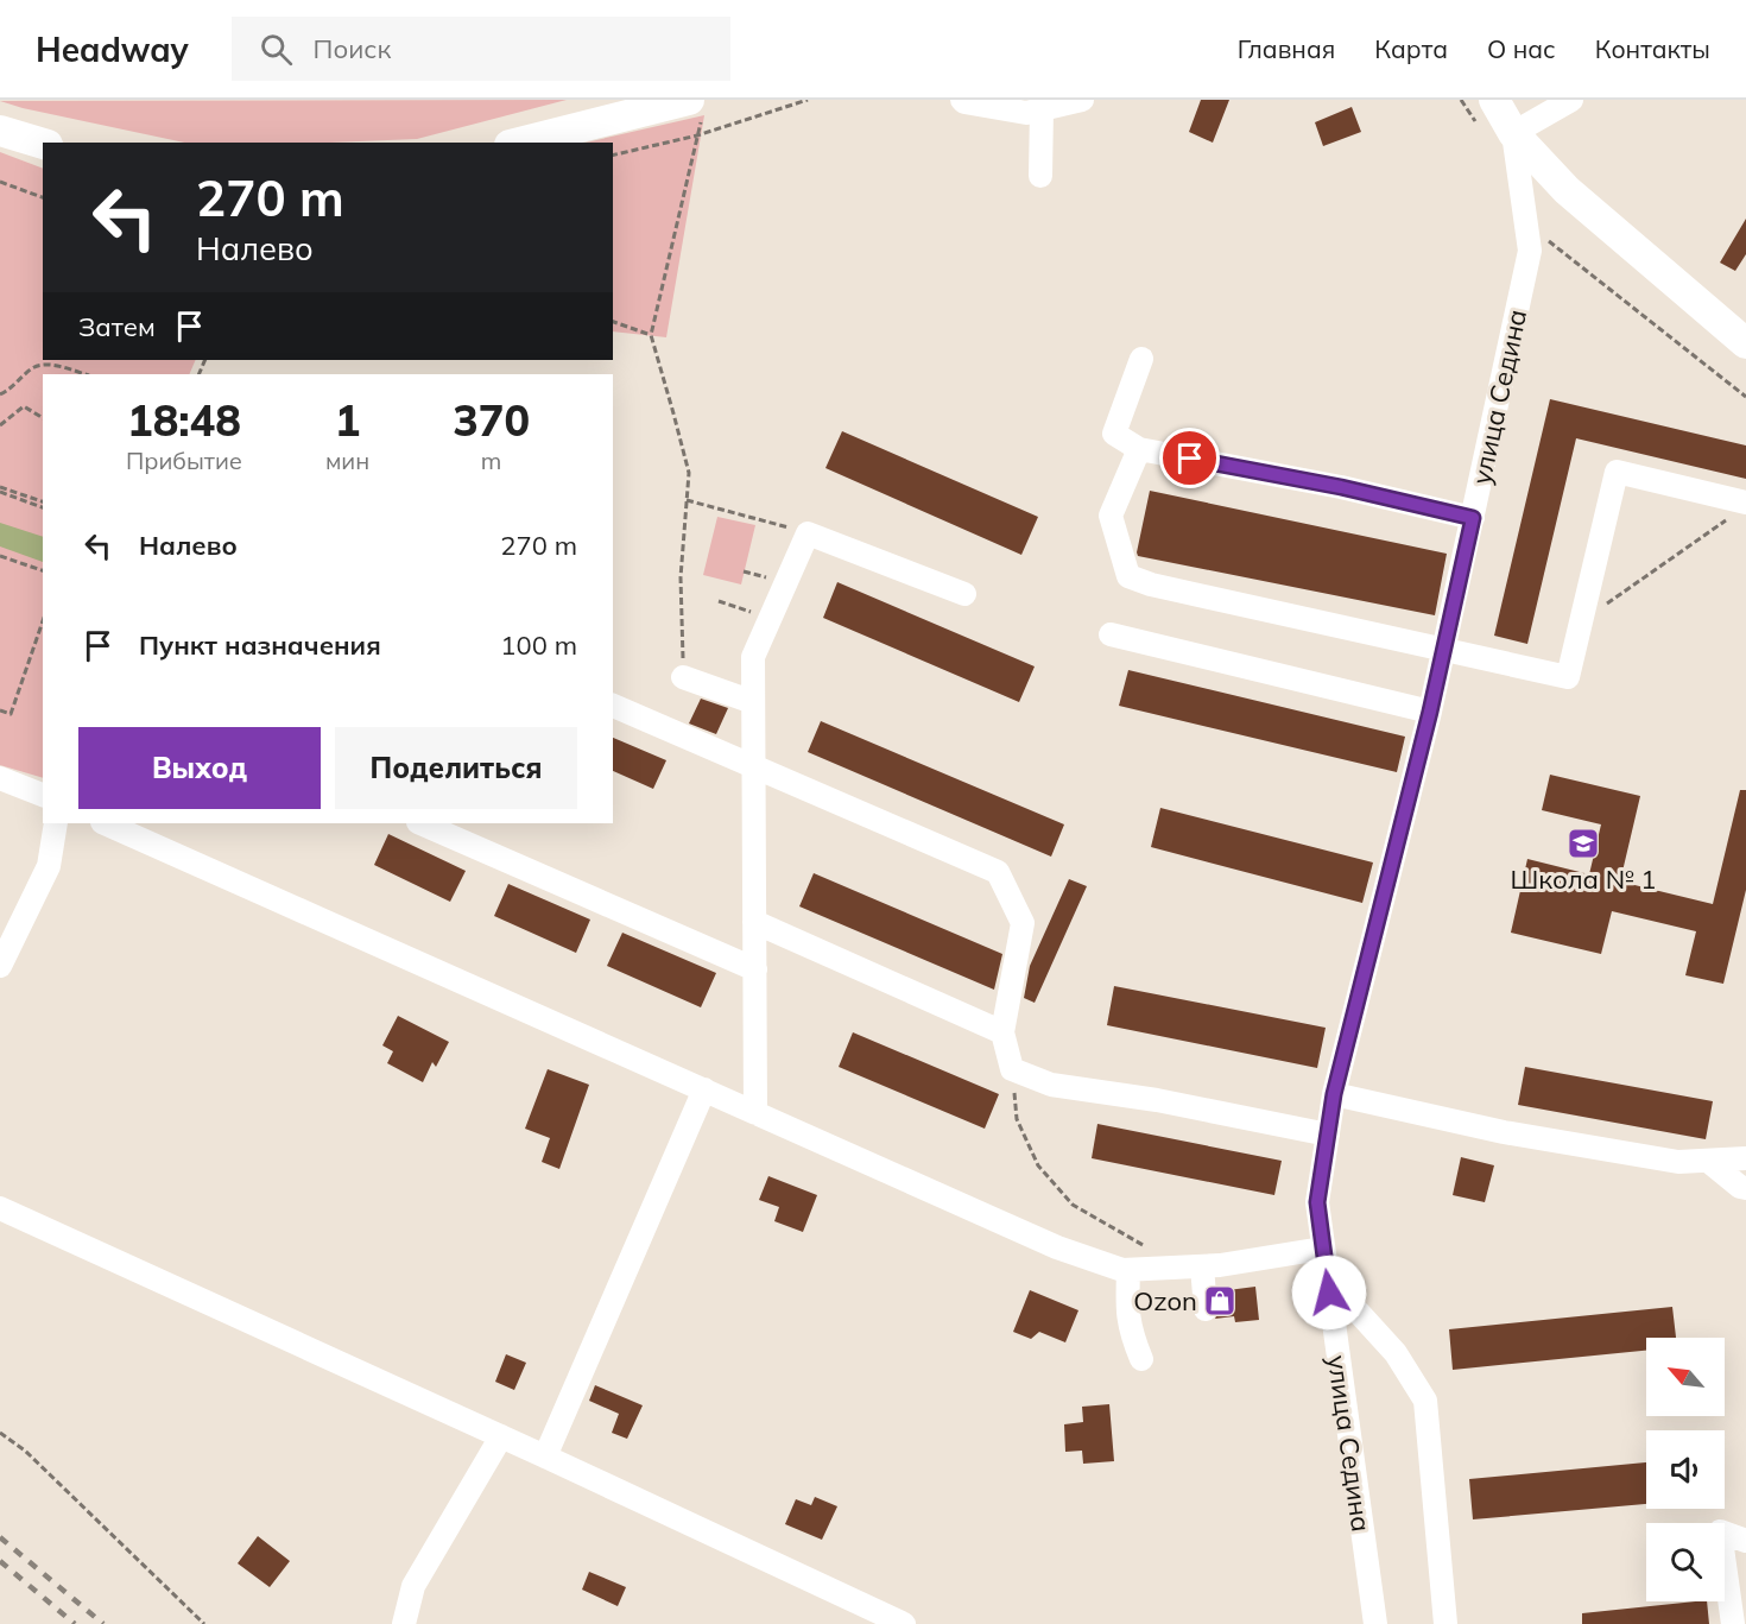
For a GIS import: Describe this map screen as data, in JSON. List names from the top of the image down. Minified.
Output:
{"streets":{"street":["улица Седина"]},"places":{"school or university":["Школа № 1"],"shop":["Ozon"]},"north":"top left","page":{"header":"Headway","search":"Поиск","nav":["Главная","Карта","О нас","Контакты"],"turn":["270 m","Налево"],"then":"Затем","eta":["18:48","Прибытие","1","мин","370","m"],"list":[{"name":"Налево","value":"270 m"},{"name":"Пункт назначения","value":"100 m"}],"buttons":["Выход","Поделиться"]}}
